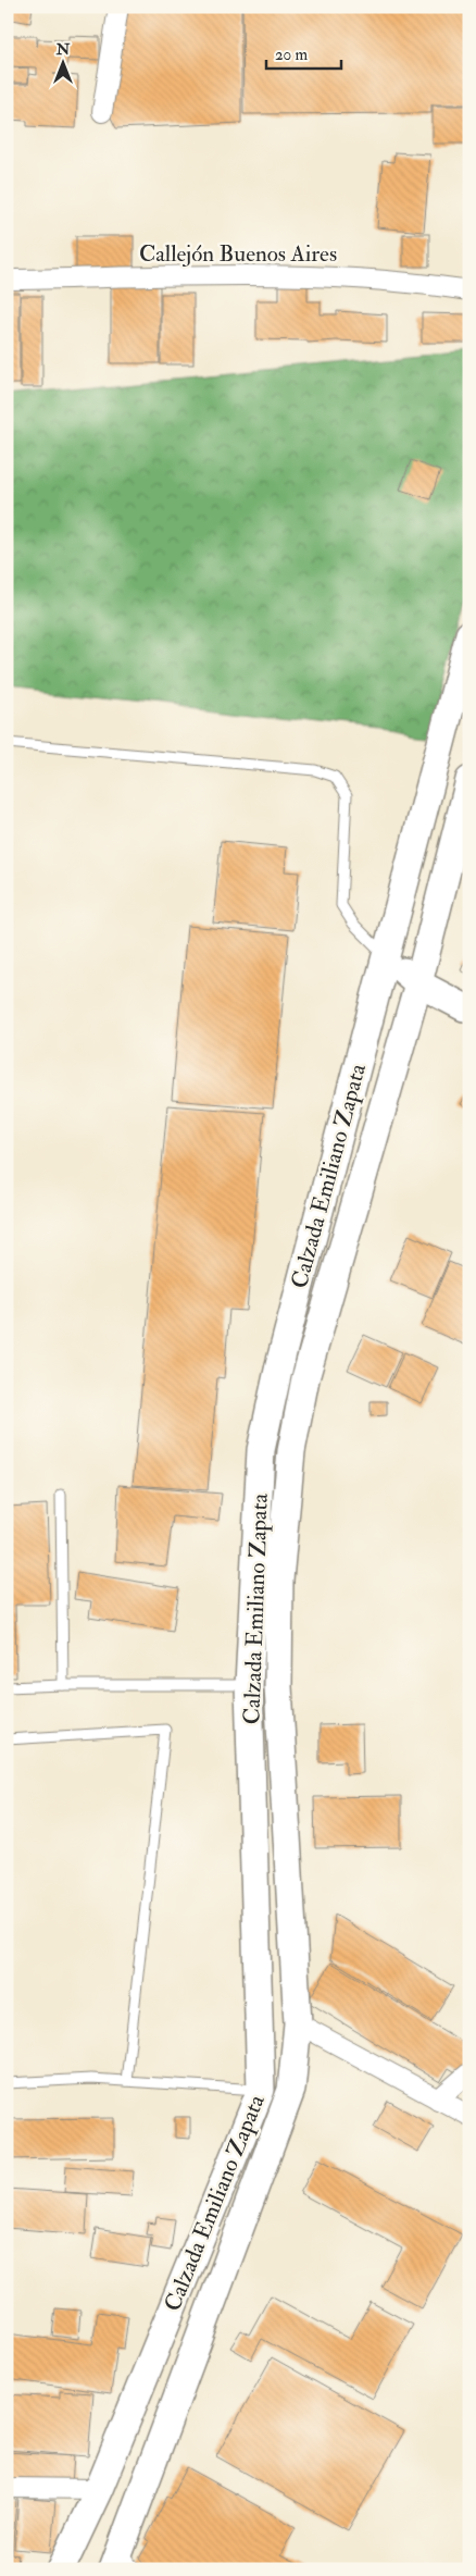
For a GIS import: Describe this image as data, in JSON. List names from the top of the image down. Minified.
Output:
{"streets":{"main road":["Calzada Emiliano Zapata"],"street":["Callejón Buenos Aires"]},"scale_bar":"20 m","north":"top"}
